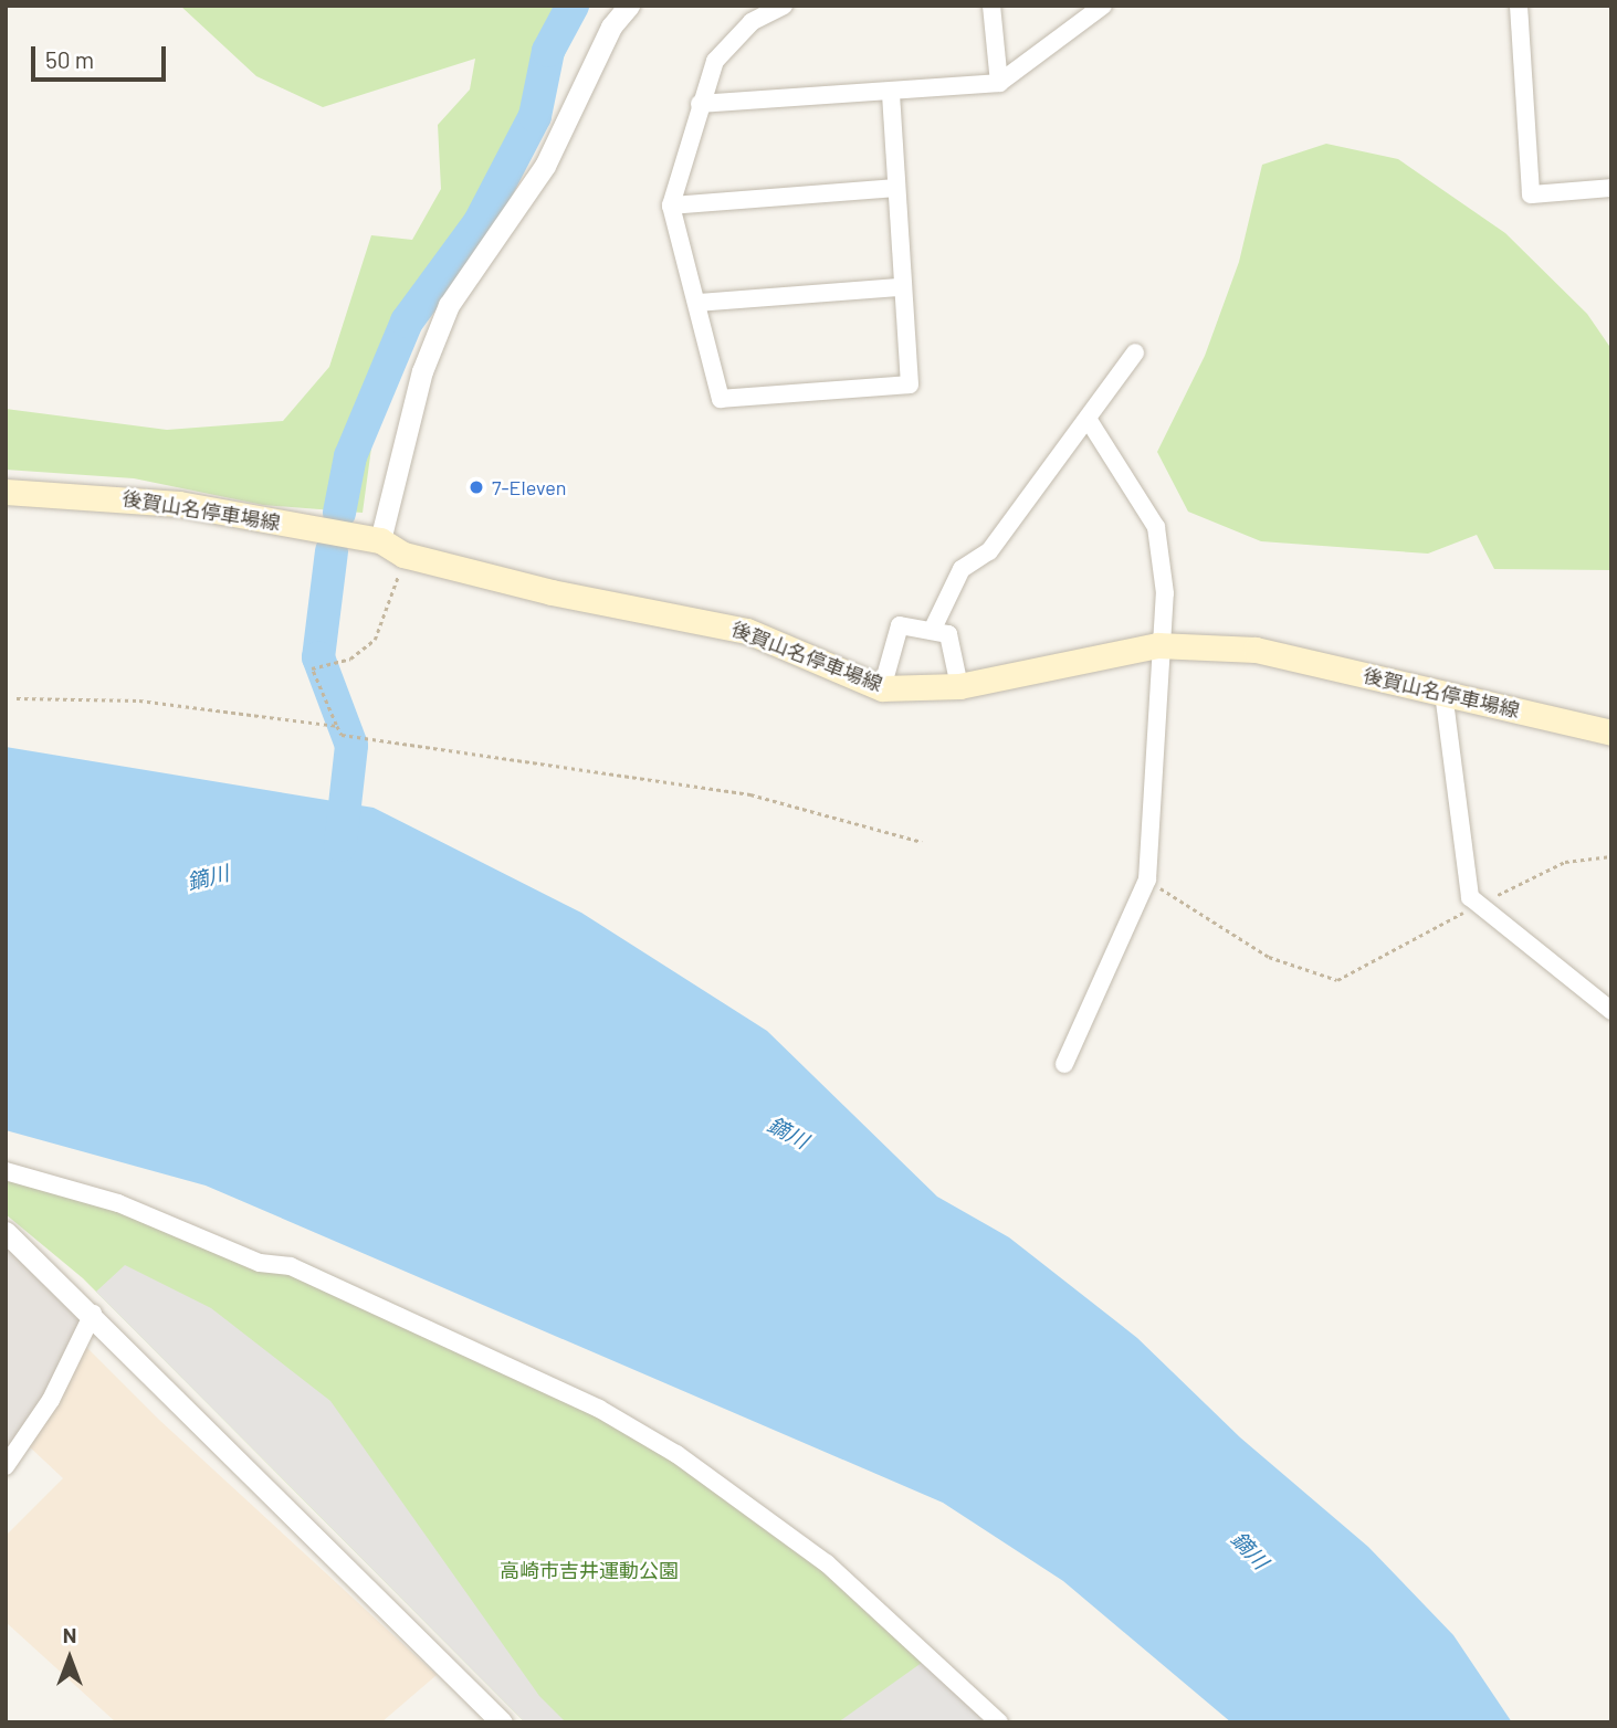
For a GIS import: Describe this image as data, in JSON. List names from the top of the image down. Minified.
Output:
{"streets":{"main road":["後賀山名停車場線"]},"water":["鏑川"],"parks":["高崎市吉井運動公園"],"places":["7-Eleven"],"scale_bar":"50 m","north":"top"}
